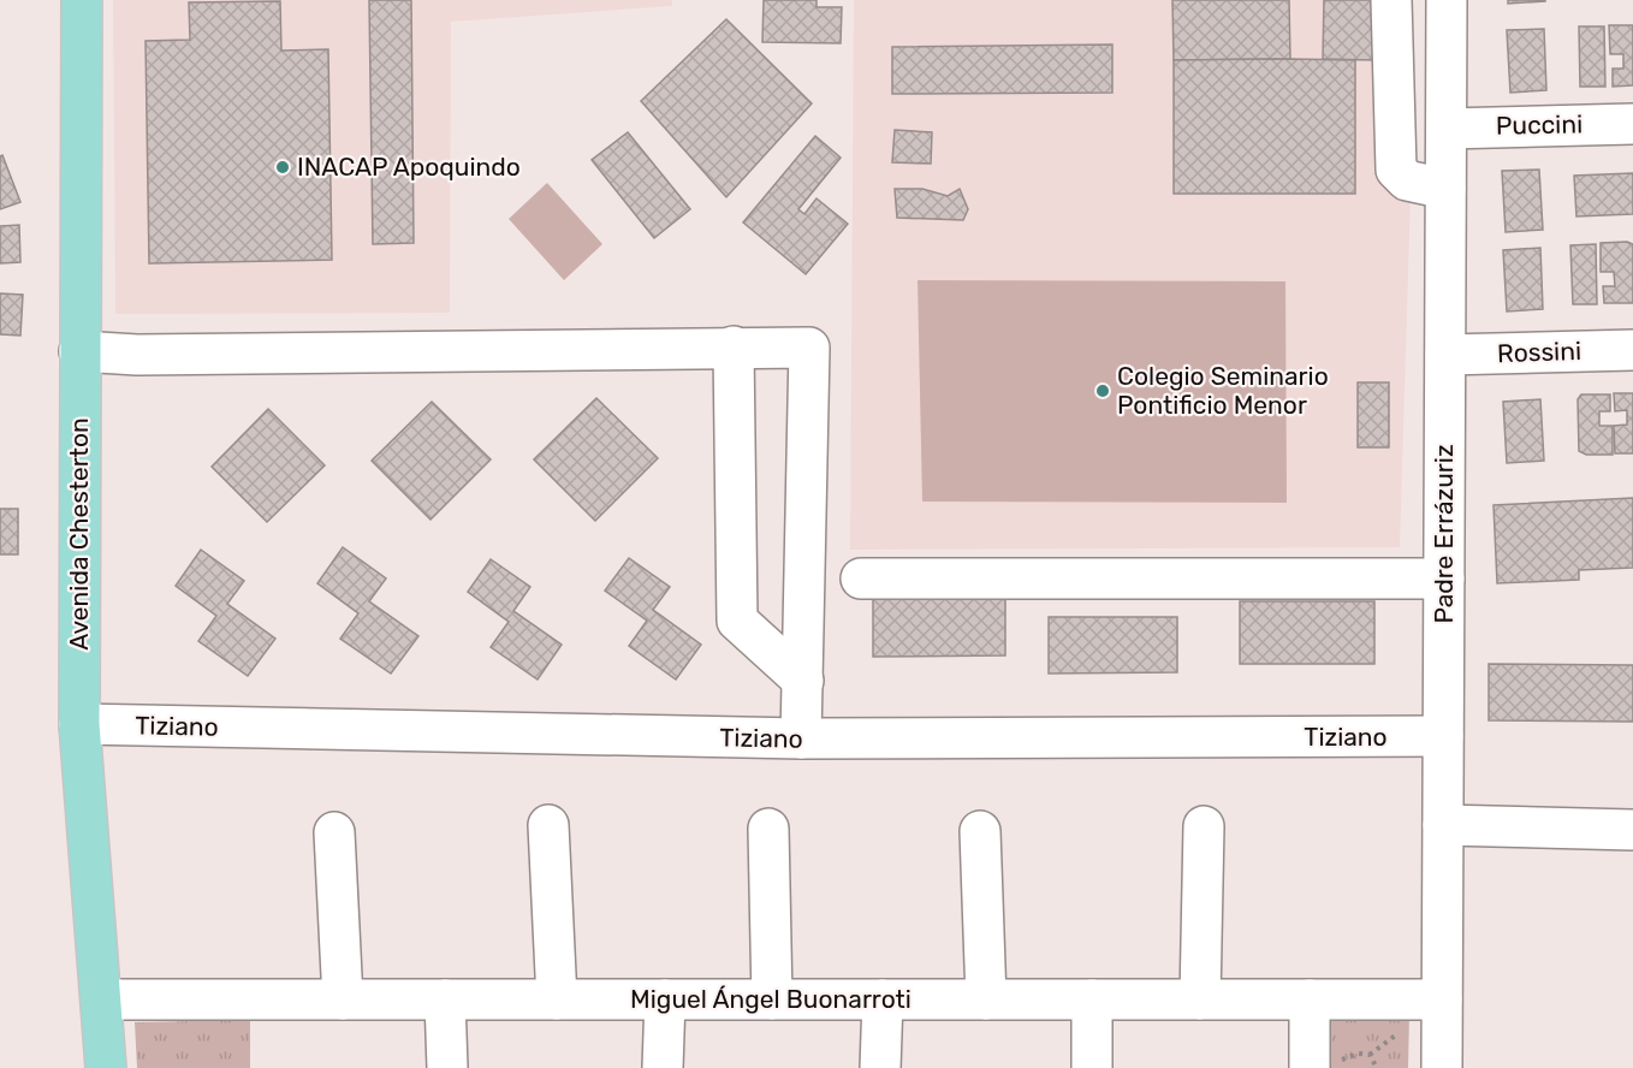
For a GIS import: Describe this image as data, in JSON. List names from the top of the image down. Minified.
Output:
{"streets":{"main road":["Avenida Chesterton"],"street":["Puccini","Rossini","Padre Errázuriz","Tiziano","Miguel Ángel Buonarroti"]},"crossings":[["Puccini","Padre Errázuriz"],["Rossini","Padre Errázuriz"],["Avenida Chesterton","Tiziano"],["Avenida Chesterton","Miguel Ángel Buonarroti"],["Padre Errázuriz","Tiziano"],["Padre Errázuriz","Miguel Ángel Buonarroti"]],"places":["INACAP Apoquindo","Colegio Seminario Pontificio Menor"]}
